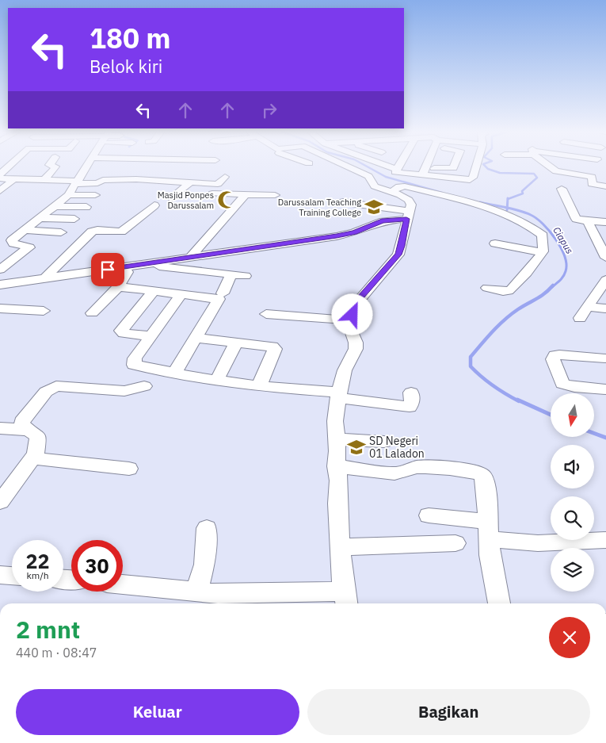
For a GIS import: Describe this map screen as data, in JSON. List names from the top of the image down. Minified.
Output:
{"water":["Ciapus"],"places":{"mosque":["Masjid Ponpes Darussalam"],"school or university":["Darussalam Teaching Training College","SD Negeri 01 Laladon"]},"north":"bottom","page":{"turn":["180 m","Belok kiri"],"speed":"22 km/h","limit":"30","heading":["2 mnt","440 m · 08:47"],"buttons":["Keluar","Bagikan"]}}
